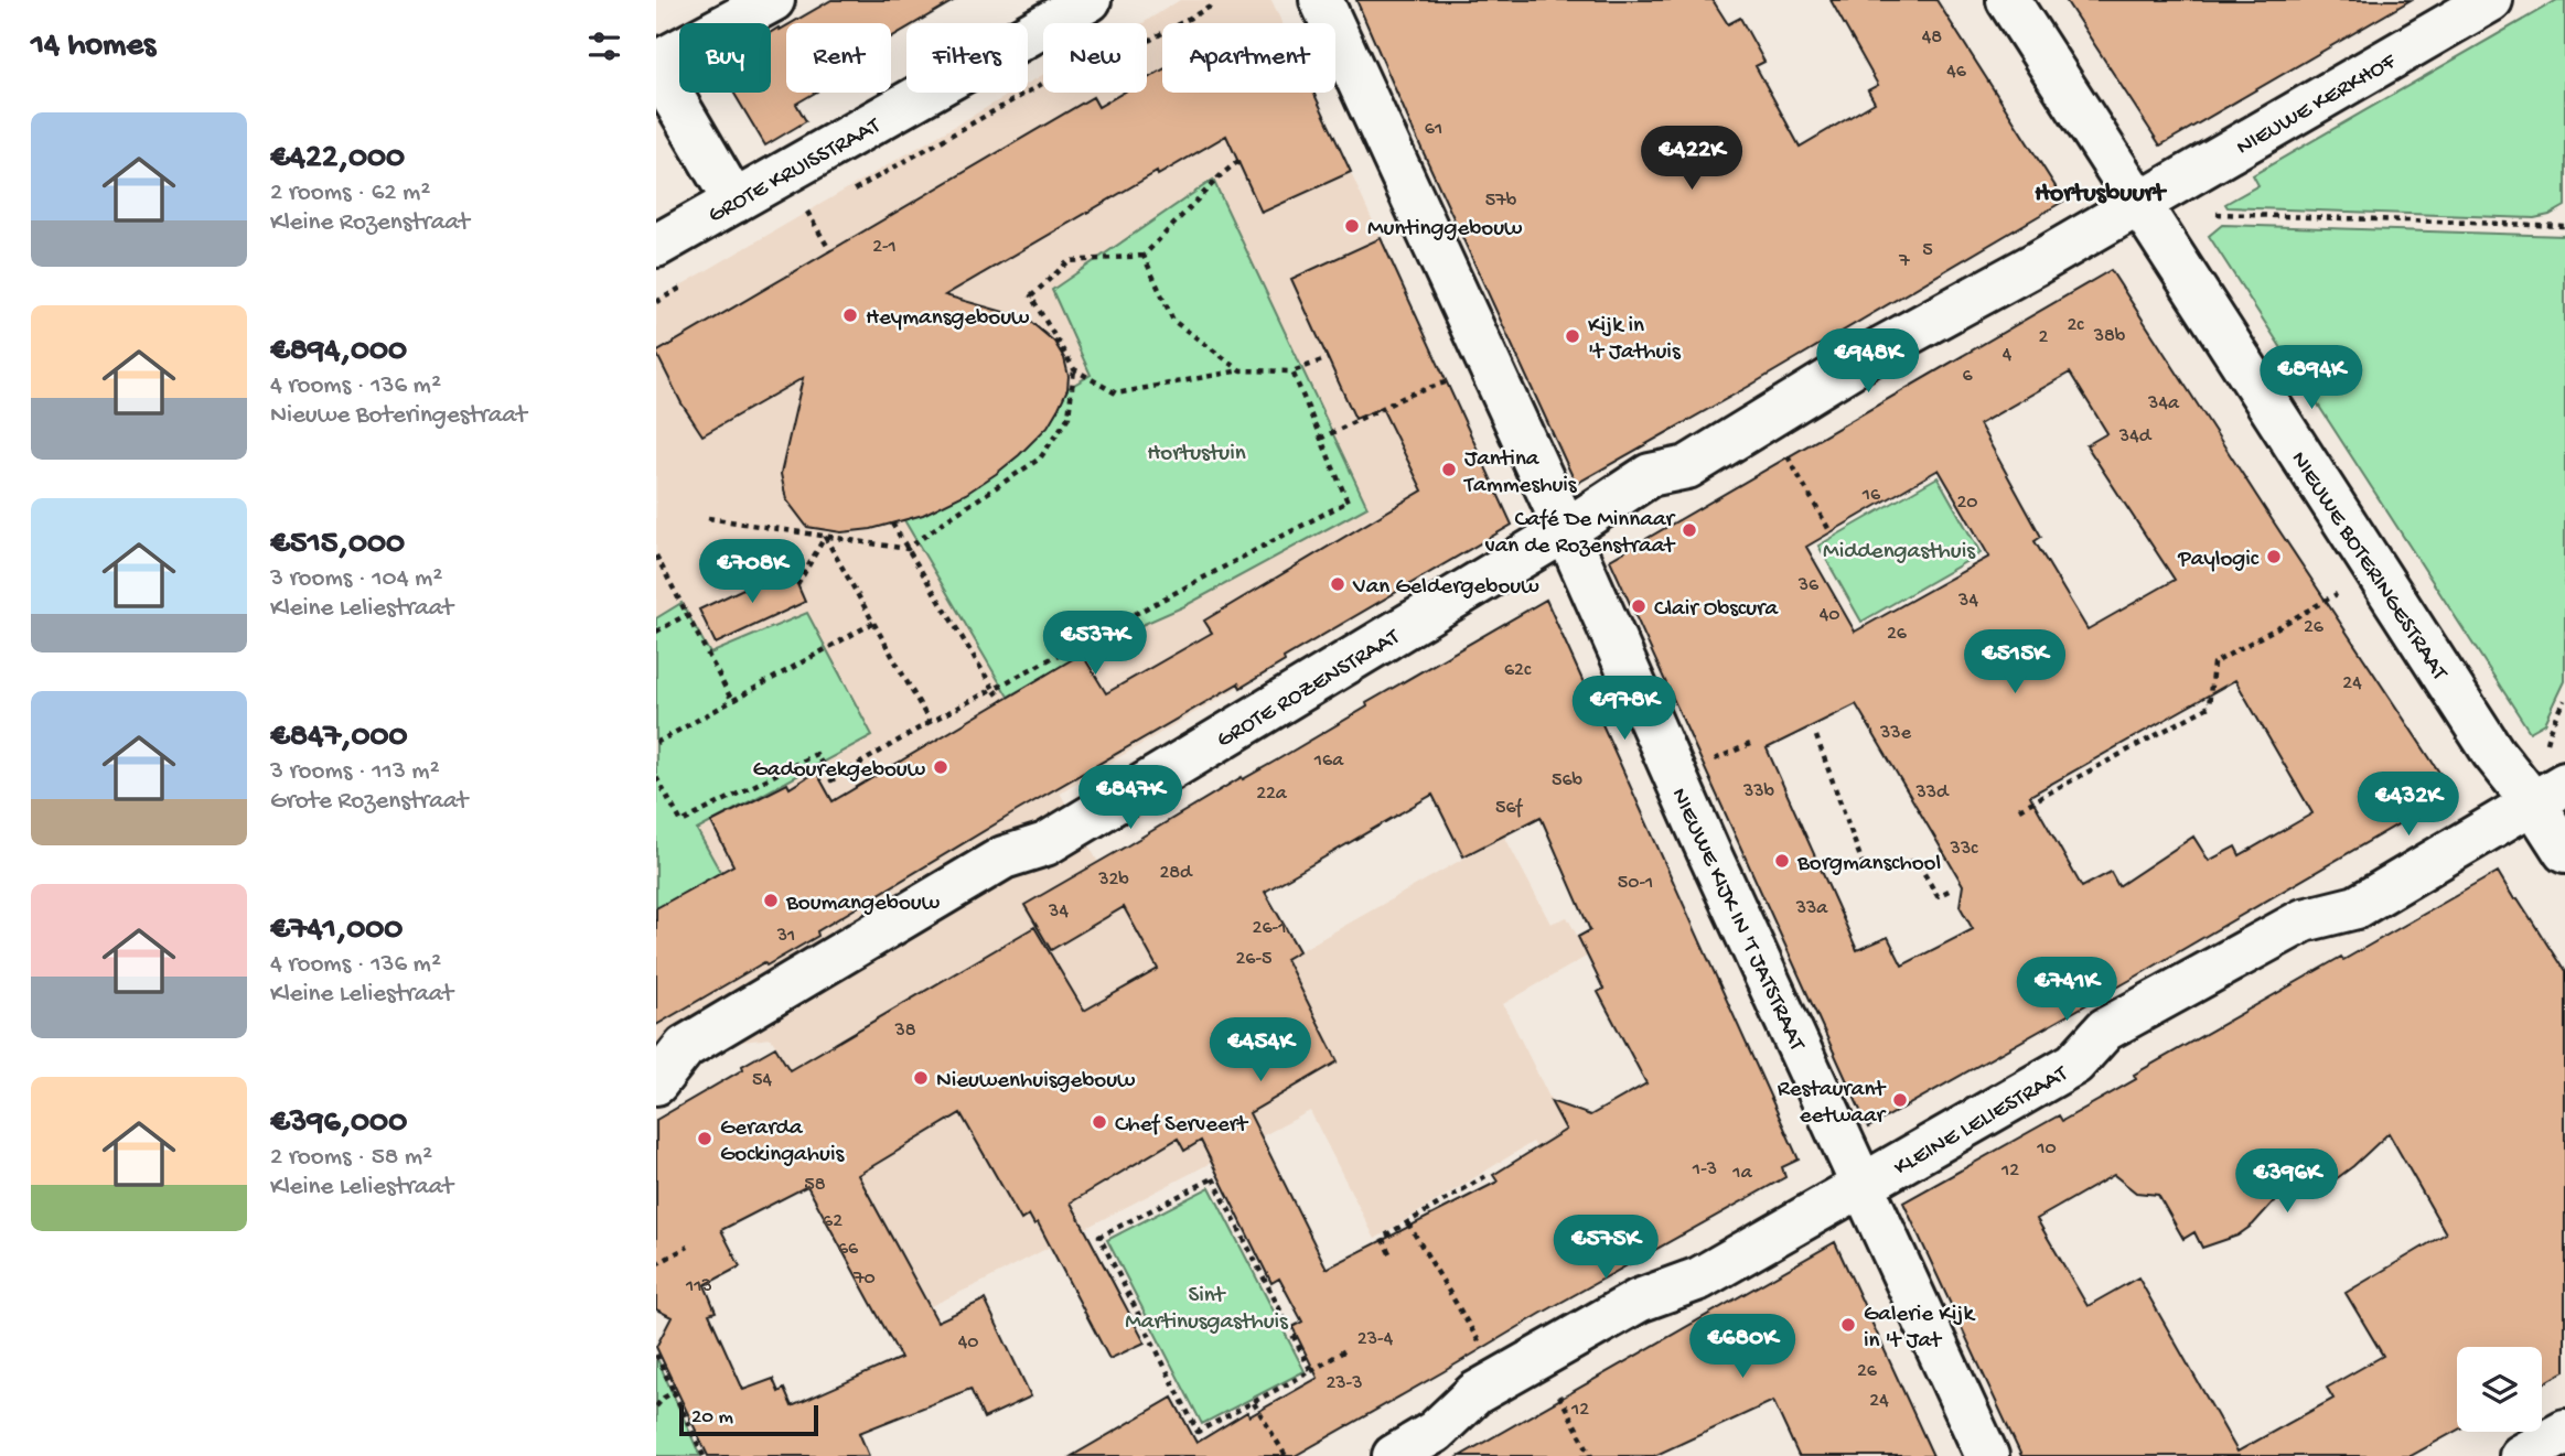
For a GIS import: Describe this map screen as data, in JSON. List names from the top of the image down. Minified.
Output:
{"streets":{"street":["NIEUWE KERKHOF","GROTE KRUISSTRAAT","NIEUWE BOTERINGESTRAAT","GROTE ROZENSTRAAT","NIEUWE KIJK IN 'T JATSTRAAT","KLEINE LELIESTRAAT"]},"crossings":[["NIEUWE KERKHOF","NIEUWE BOTERINGESTRAAT"],["NIEUWE KERKHOF","GROTE ROZENSTRAAT"],["NIEUWE BOTERINGESTRAAT","KLEINE LELIESTRAAT"],["GROTE ROZENSTRAAT","NIEUWE KIJK IN 'T JATSTRAAT"],["NIEUWE KIJK IN 'T JATSTRAAT","KLEINE LELIESTRAAT"]],"districts":["Hortusbuurt"],"parks":["Hortustuin","Middengasthuis","Sint Martinusgasthuis"],"places":["Muntinggebouw","Heymansgebouw","Kijk in 't Jathuis","Jantina Tammeshuis","Café De Minnaar van de Rozenstraat","Paylogic","Van Geldergebouw","Clair Obscura","Gadourekgebouw","Borgmanschool","Boumangebouw","Nieuwenhuisgebouw","Restaurant eetwaar","Chef Serveert","Gerarda Gockingahuis","Galerie Kijk in 't Jat"],"house_numbers":["48","46","61","57b","2-1","5","7","2c","38b","2","4","6","34a","34d","16","20","36","34","40","26","26","62c","24","33e","16a","56b","33b","33d","22a","56f","33c","28d","32b","50-1","33a","34","26-1","31","26-5","38","54","10","1-3","12","1a","58","62","66","70","113","23-4","40","26","23-3","24","12"],"scale_bar":"20 m","page":{"heading":"14 homes","chip":["Buy","Rent","Filters","New","Apartment"],"list":[{"name":"€422,000","note":"2 rooms · 62 m² · Kleine Rozenstraat"},{"name":"€894,000","note":"4 rooms · 136 m² · Nieuwe Boteringestraat"},{"name":"€515,000","note":"3 rooms · 104 m² · Kleine Leliestraat"},{"name":"€847,000","note":"3 rooms · 113 m² · Grote Rozenstraat"},{"name":"€741,000","note":"4 rooms · 136 m² · Kleine Leliestraat"},{"name":"€396,000","note":"2 rooms · 58 m² · Kleine Leliestraat"}],"price":["€422K","€948K","€894K","€708K","€537K","€515K","€978K","€847K","€432K","€741K","€454K","€396K","€575K","€680K"],"scale":"20 m"}}
